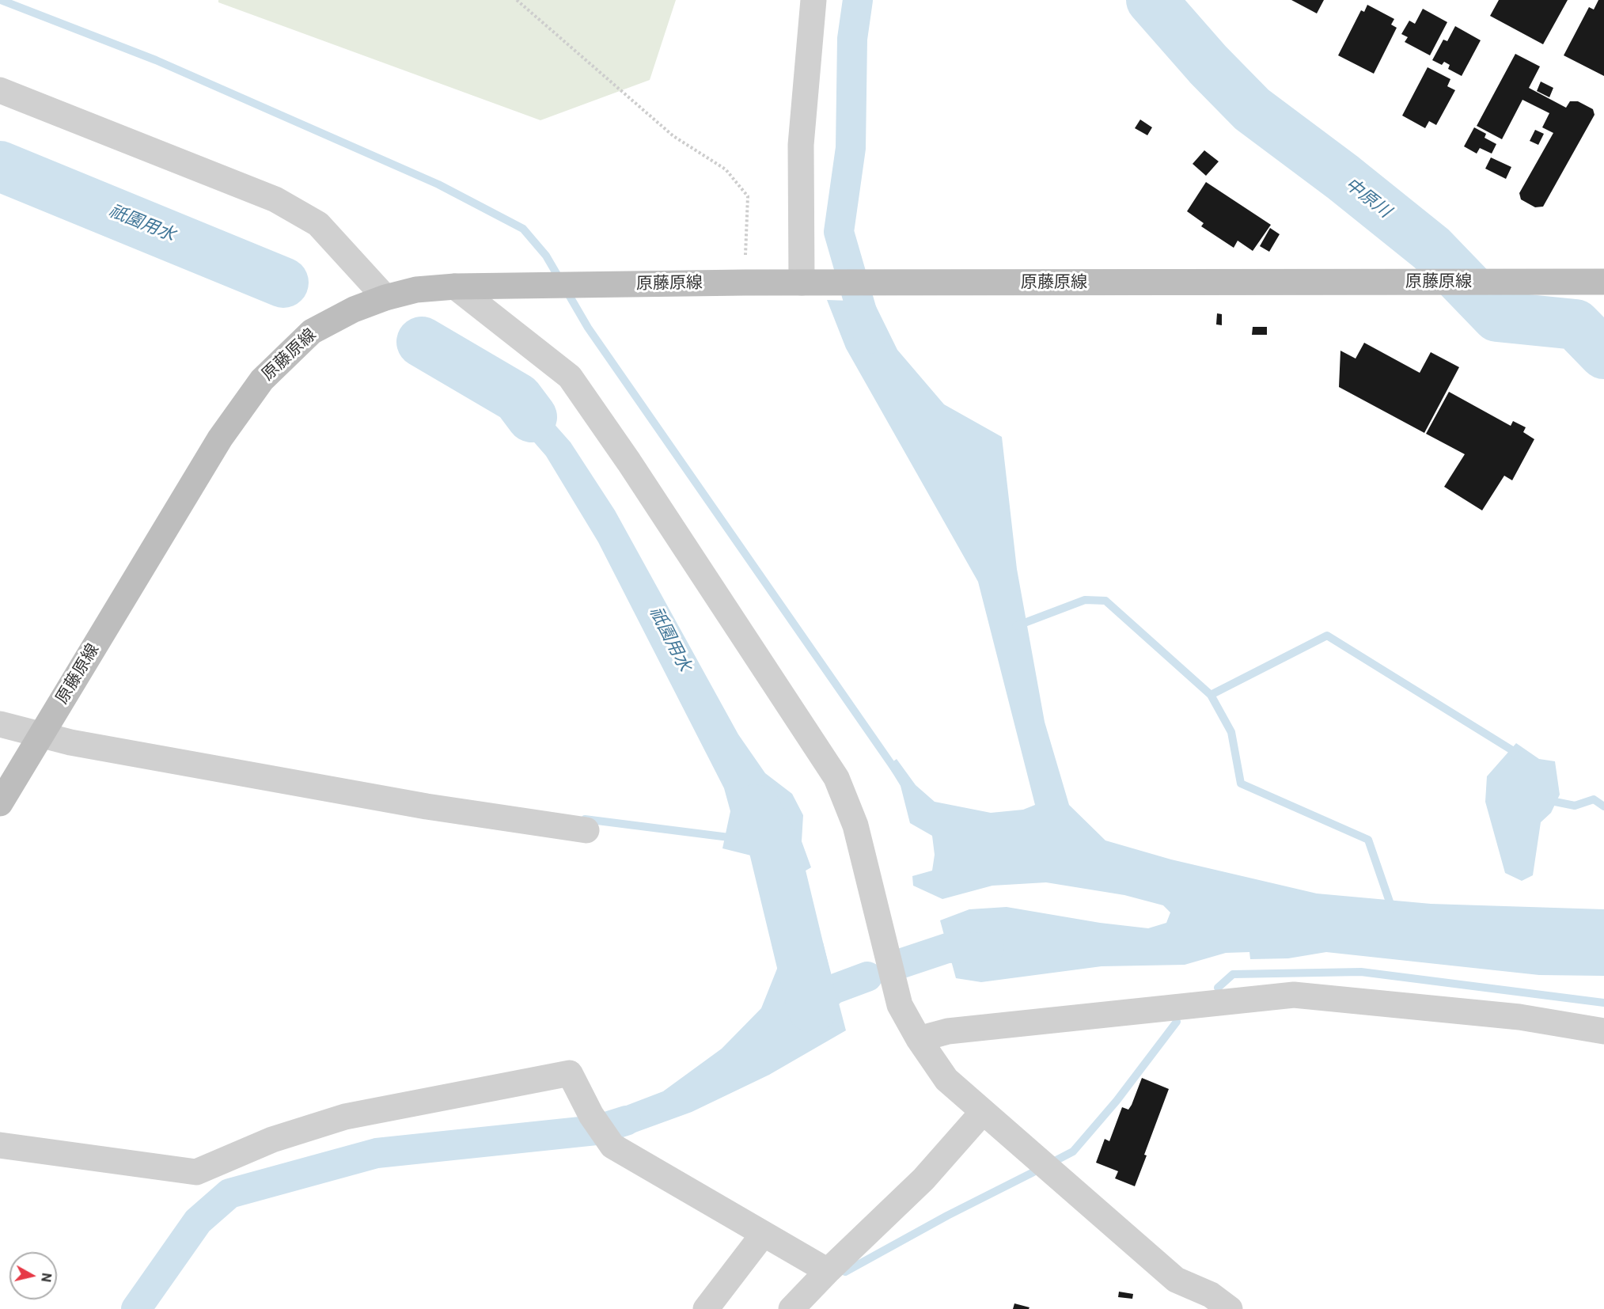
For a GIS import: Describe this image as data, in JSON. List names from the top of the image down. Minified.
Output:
{"streets":{"main road":["原藤原線"]},"water":["中原川","祇園用水"],"north":"right"}
